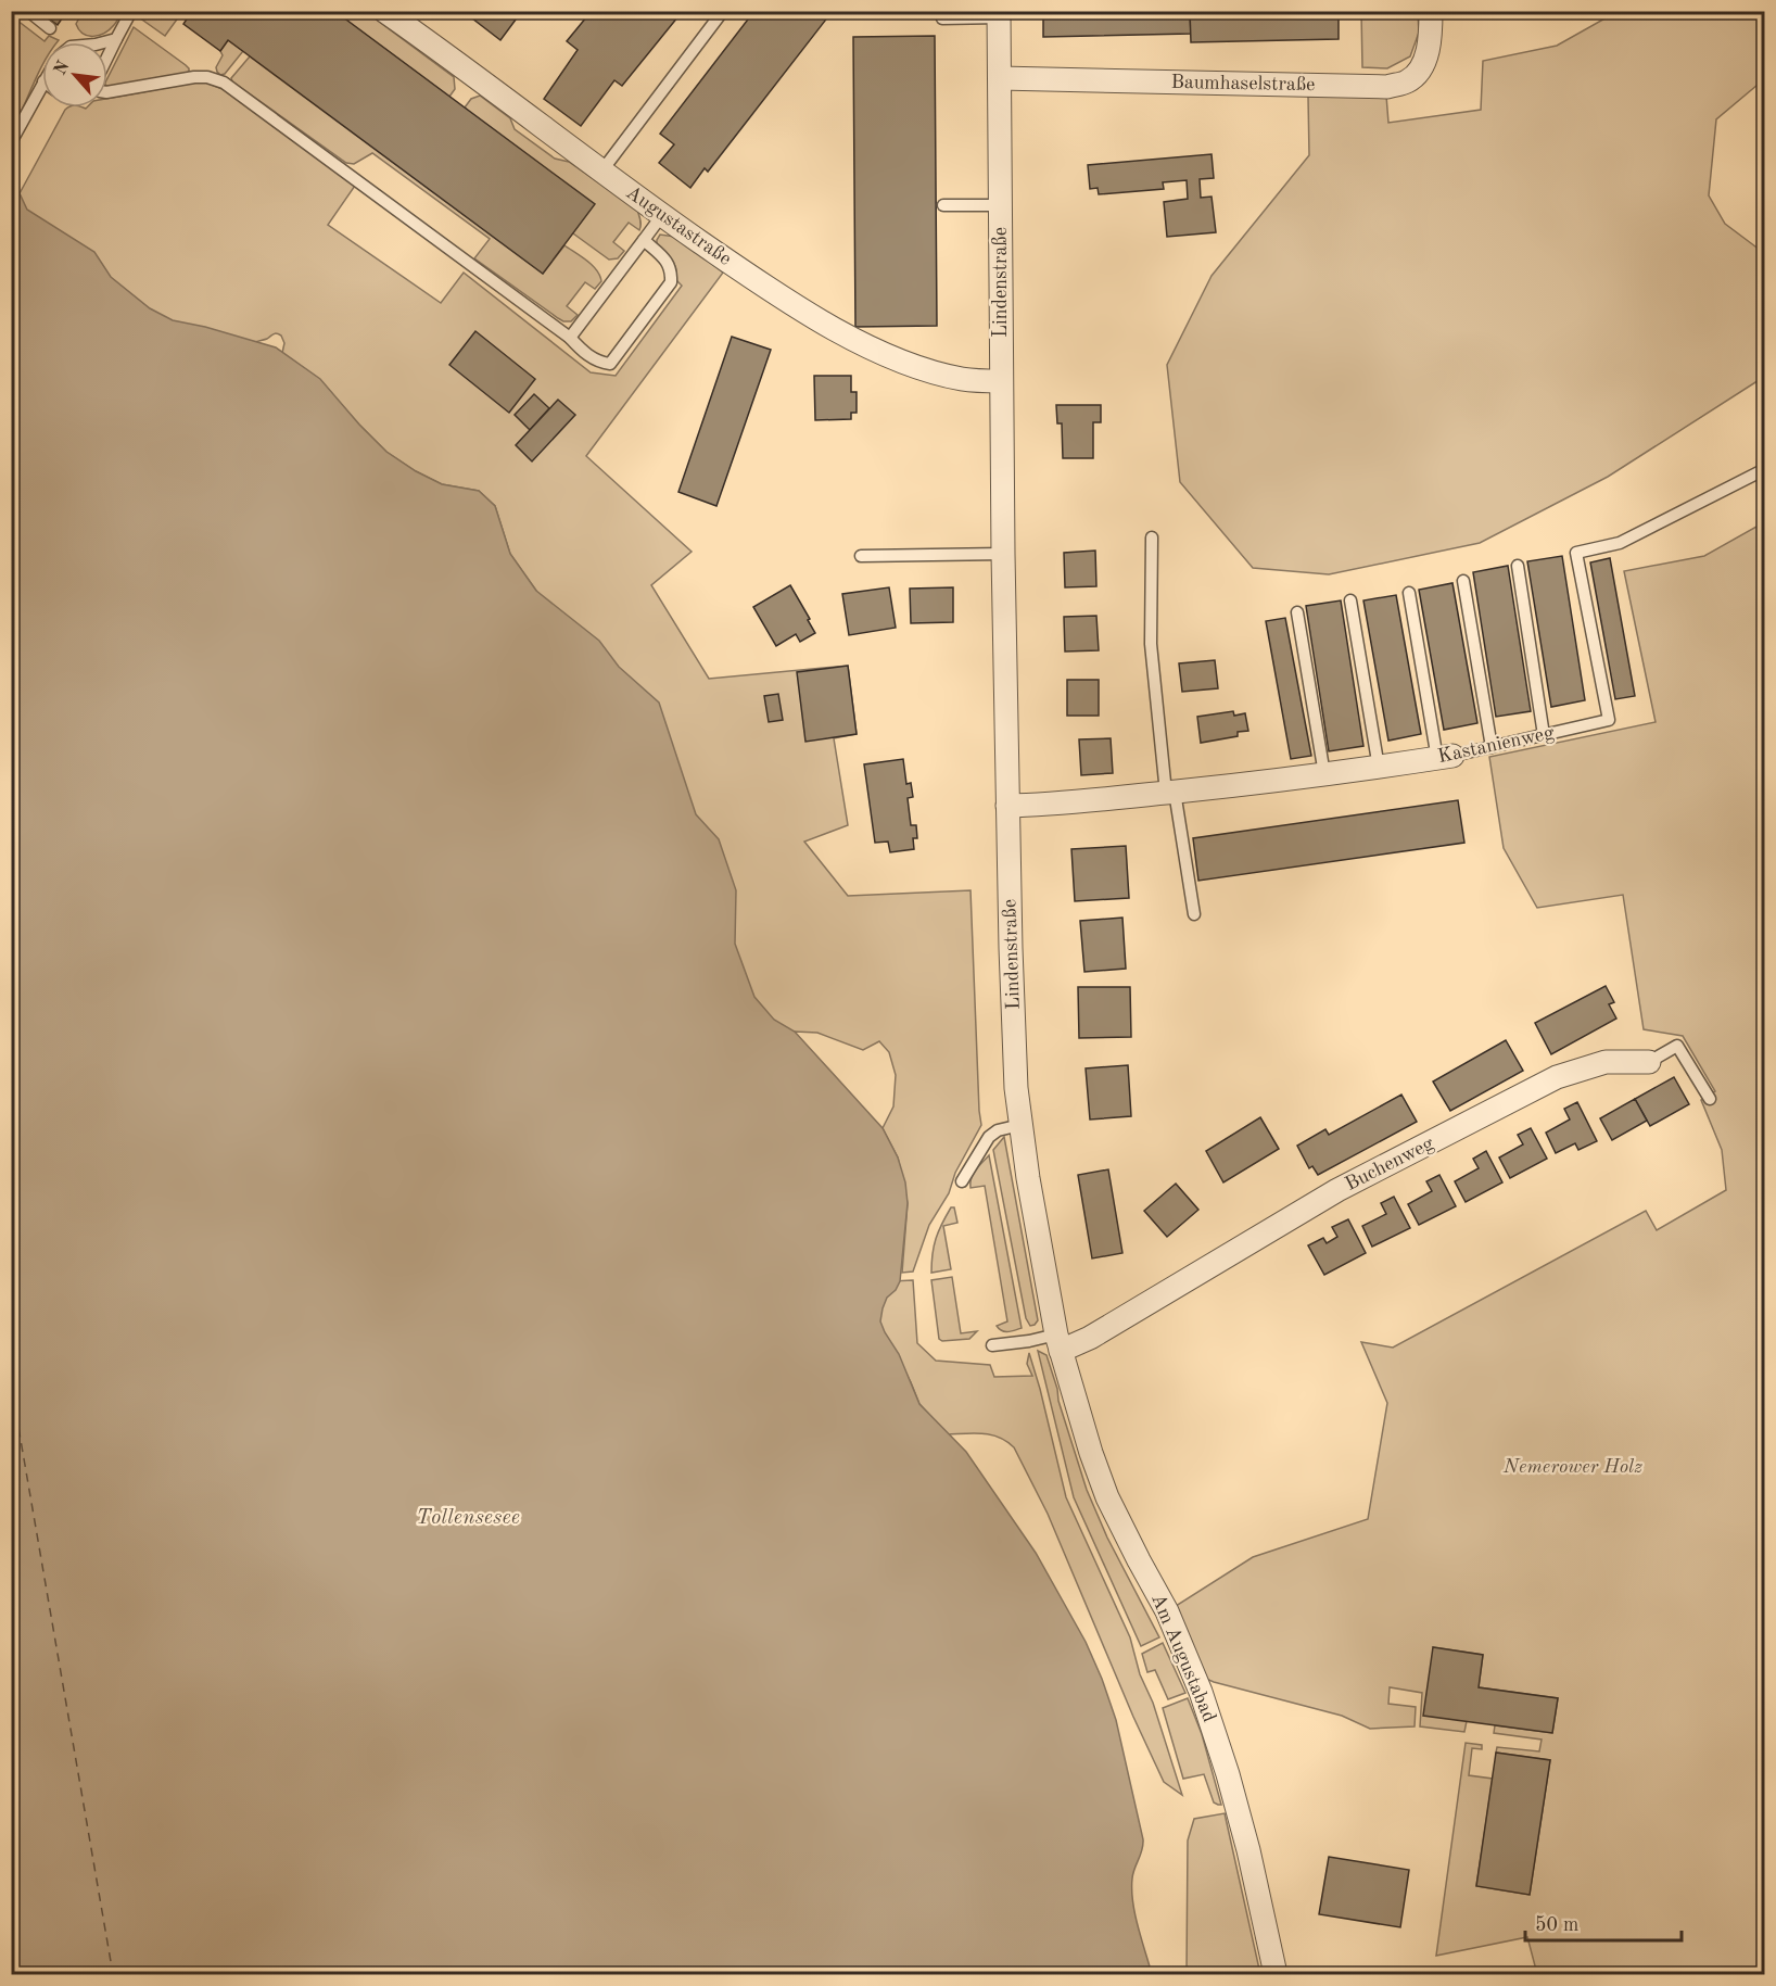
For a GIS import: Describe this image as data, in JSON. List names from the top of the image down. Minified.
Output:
{"streets":{"street":["Baumhaselstraße","Augustastraße","Lindenstraße","Kastanienweg","Buchenweg","Am Augustabad"]},"crossings":[["Baumhaselstraße","Lindenstraße"],["Augustastraße","Lindenstraße"],["Lindenstraße","Kastanienweg"],["Lindenstraße","Buchenweg"],["Lindenstraße","Am Augustabad"],["Buchenweg","Am Augustabad"]],"water":["Tollensesee"],"parks":["Nemerower Holz"],"scale_bar":"50 m","north":"top left"}
